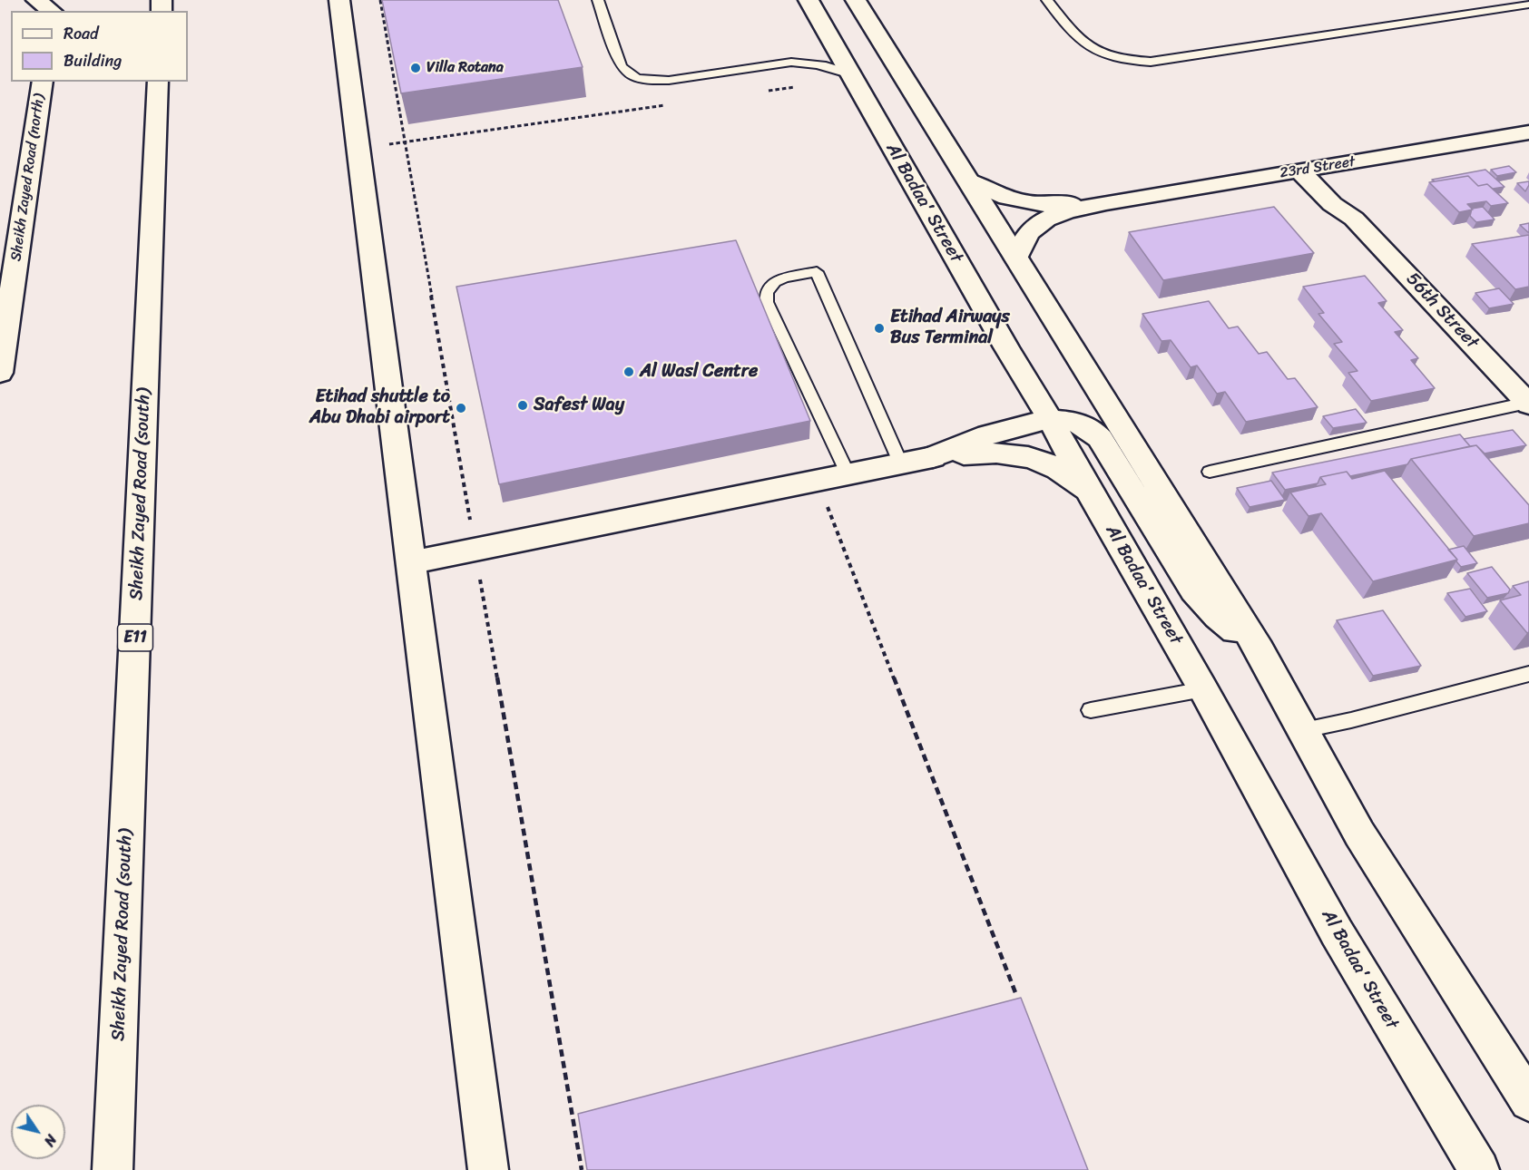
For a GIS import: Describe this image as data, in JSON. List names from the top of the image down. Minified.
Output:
{"streets":{"main road":["23rd Street","Sheikh Zayed Road (north)","Al Badaa' Street","56th Street","Sheikh Zayed Road (south)","E11"]},"crossings":[["23rd Street","56th Street"]],"places":["Villa Rotana","Etihad Airways Bus Terminal","Al Wasl Centre","Safest Way","Etihad shuttle to Abu Dhabi airport"],"legend":["Road","Building"],"north":"bottom right"}
